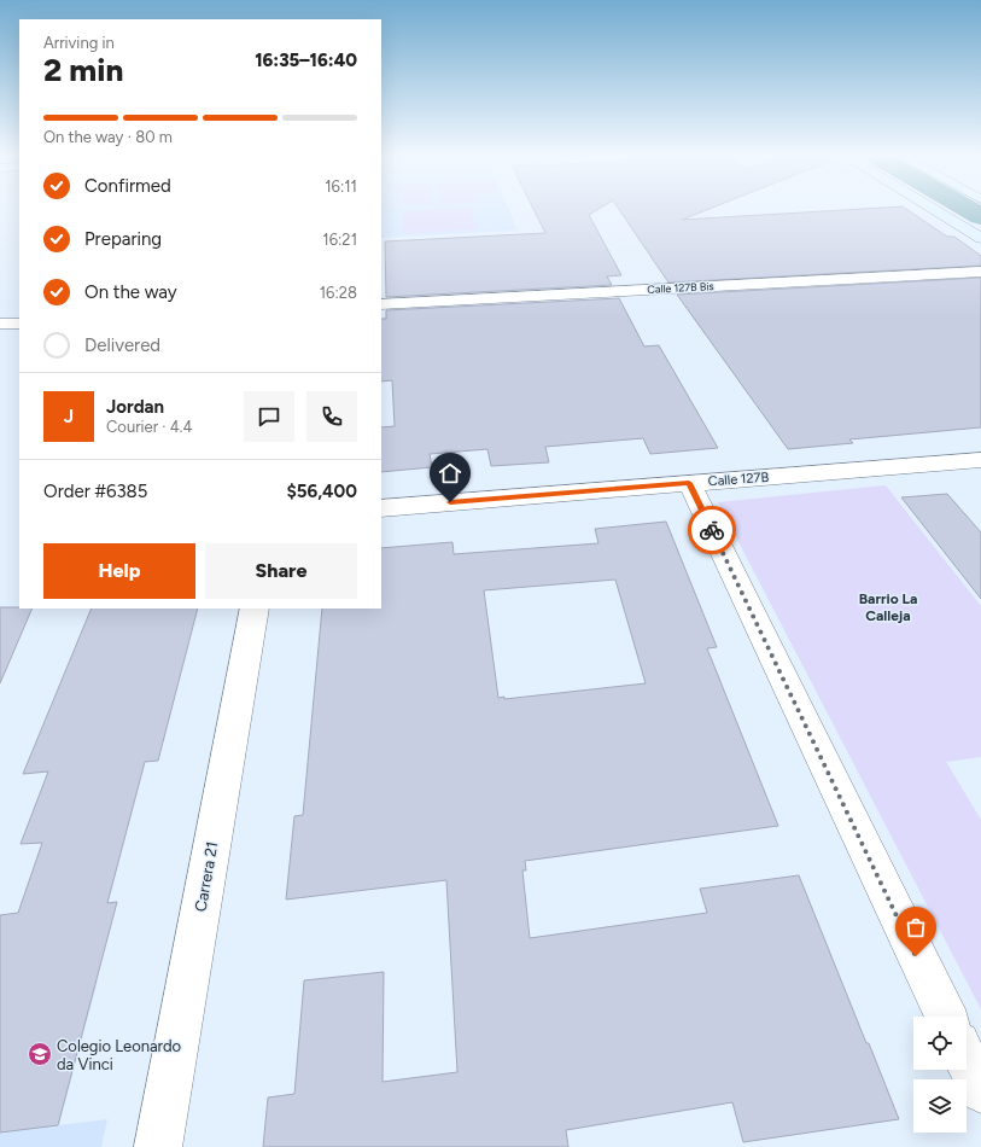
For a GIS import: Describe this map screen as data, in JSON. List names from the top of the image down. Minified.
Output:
{"streets":{"street":["Calle 127B Bis","Calle 127B","Carrera 21"]},"districts":["Barrio La Calleja"],"places":{"school or university":["Colegio Leonardo da Vinci"]},"page":{"heading":["2 min","Arriving in","16:35–16:40"],"panel":["Jordan","Courier · 4.4","Order #6385","$56,400"],"bar":"On the way · 80 m","list":[["Confirmed","16:11"],["Preparing","16:21"],["On the way","16:28"],"Delivered"],"round":"J","buttons":["Help","Share"]}}
